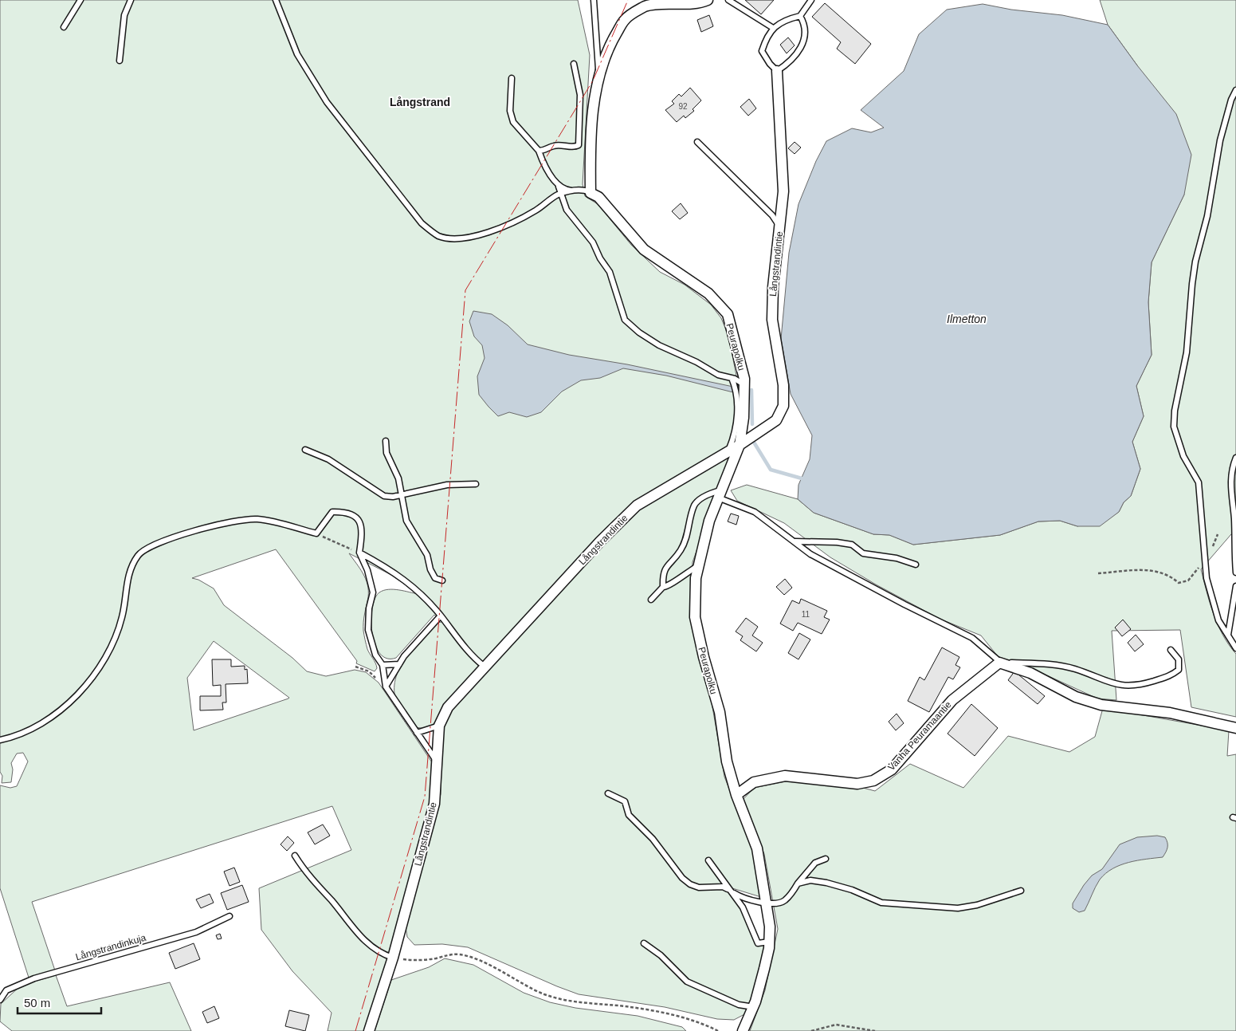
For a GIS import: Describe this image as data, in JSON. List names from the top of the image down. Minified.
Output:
{"streets":{"street":["Långstrandintie","Peurapolku","Vanha Peuramaantie"],"lane":["Långstrandinkuja"]},"crossings":[["Långstrandintie","Peurapolku"],["Peurapolku","Vanha Peuramaantie"]],"districts":["Långstrand"],"water":["Ilmetton"],"house_numbers":["92","11"],"scale_bar":"50 m"}
